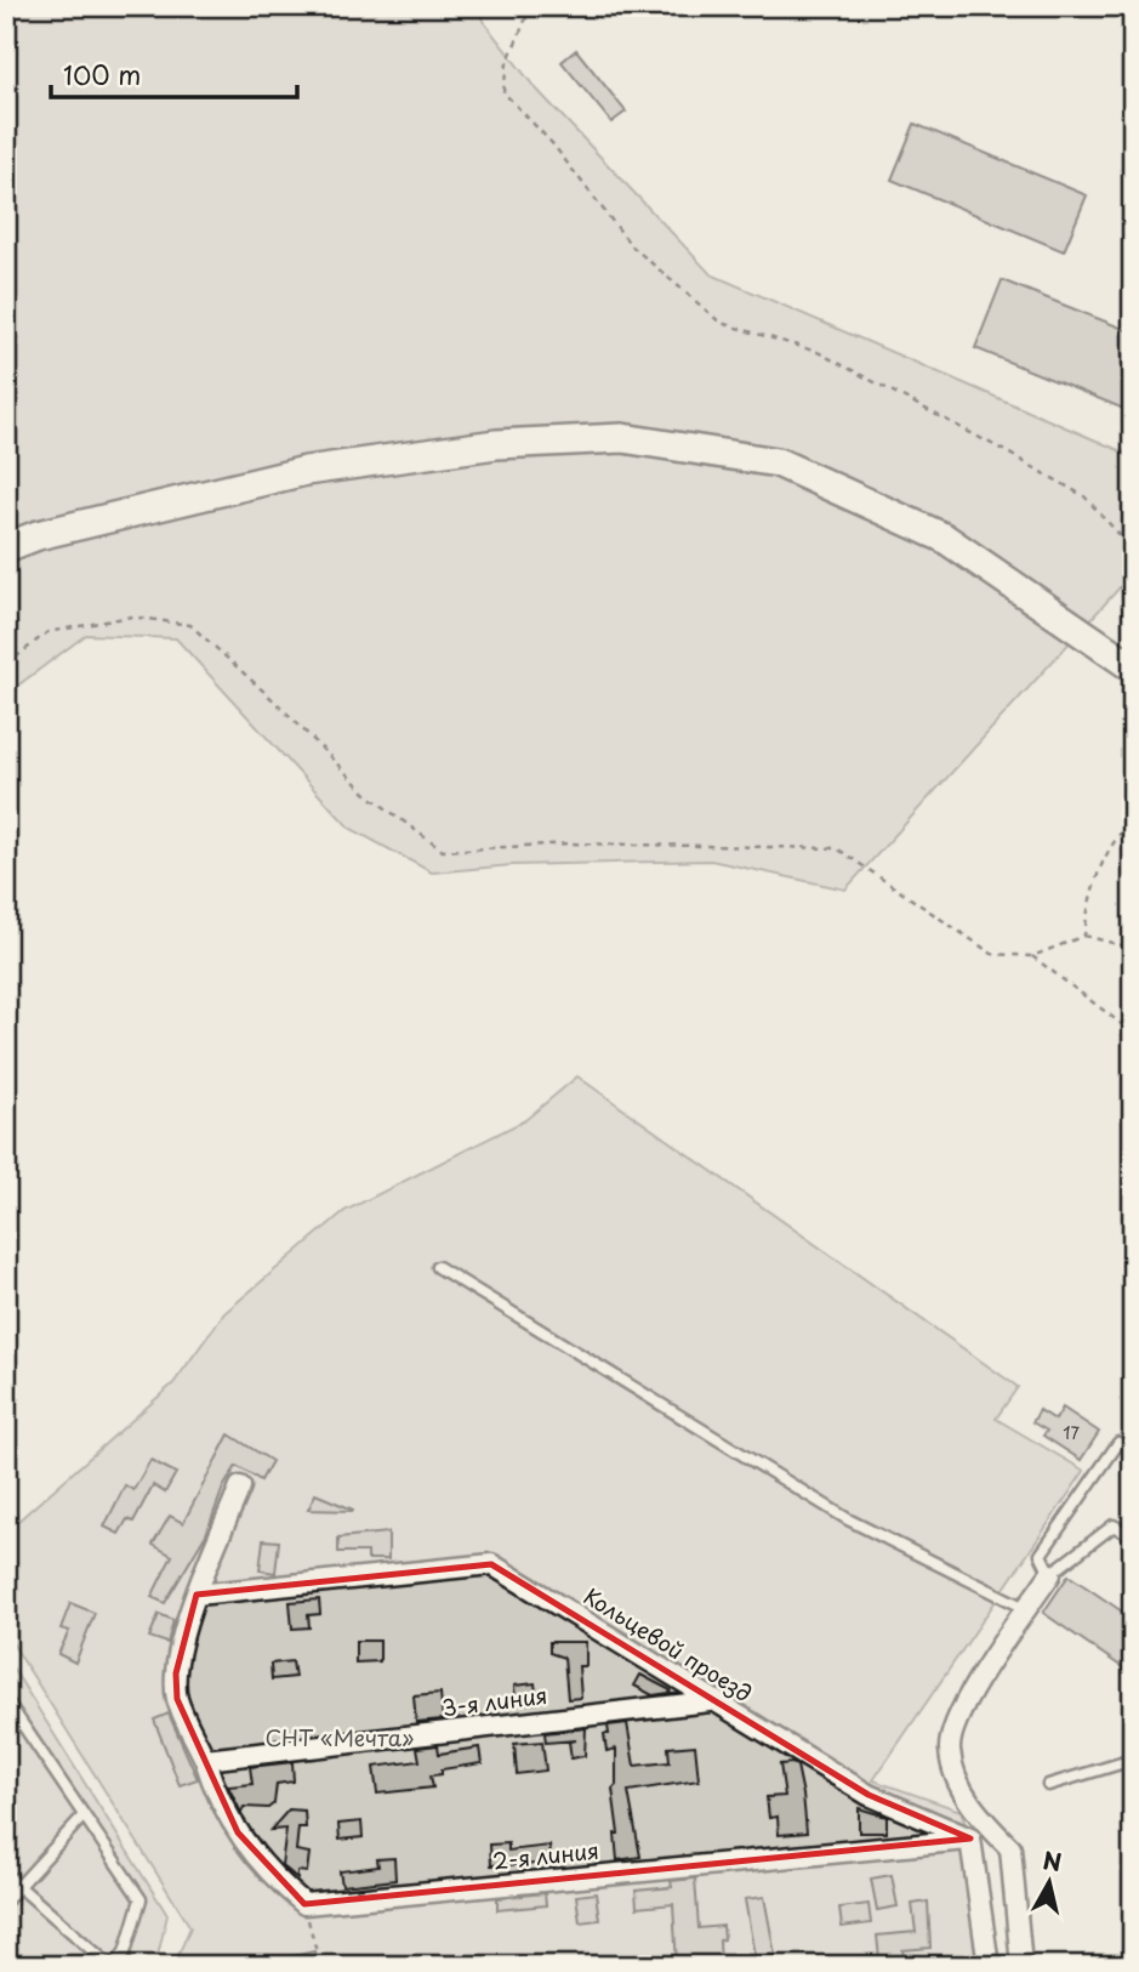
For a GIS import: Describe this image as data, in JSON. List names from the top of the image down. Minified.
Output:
{"streets":{"street":["Кольцевой проезд","3-я линия","2-я линия"]},"crossings":[["Кольцевой проезд","3-я линия"],["Кольцевой проезд","2-я линия"]],"parks":["СНТ «Мечта»"],"house_numbers":["17"],"scale_bar":"100 m","north":"top"}
